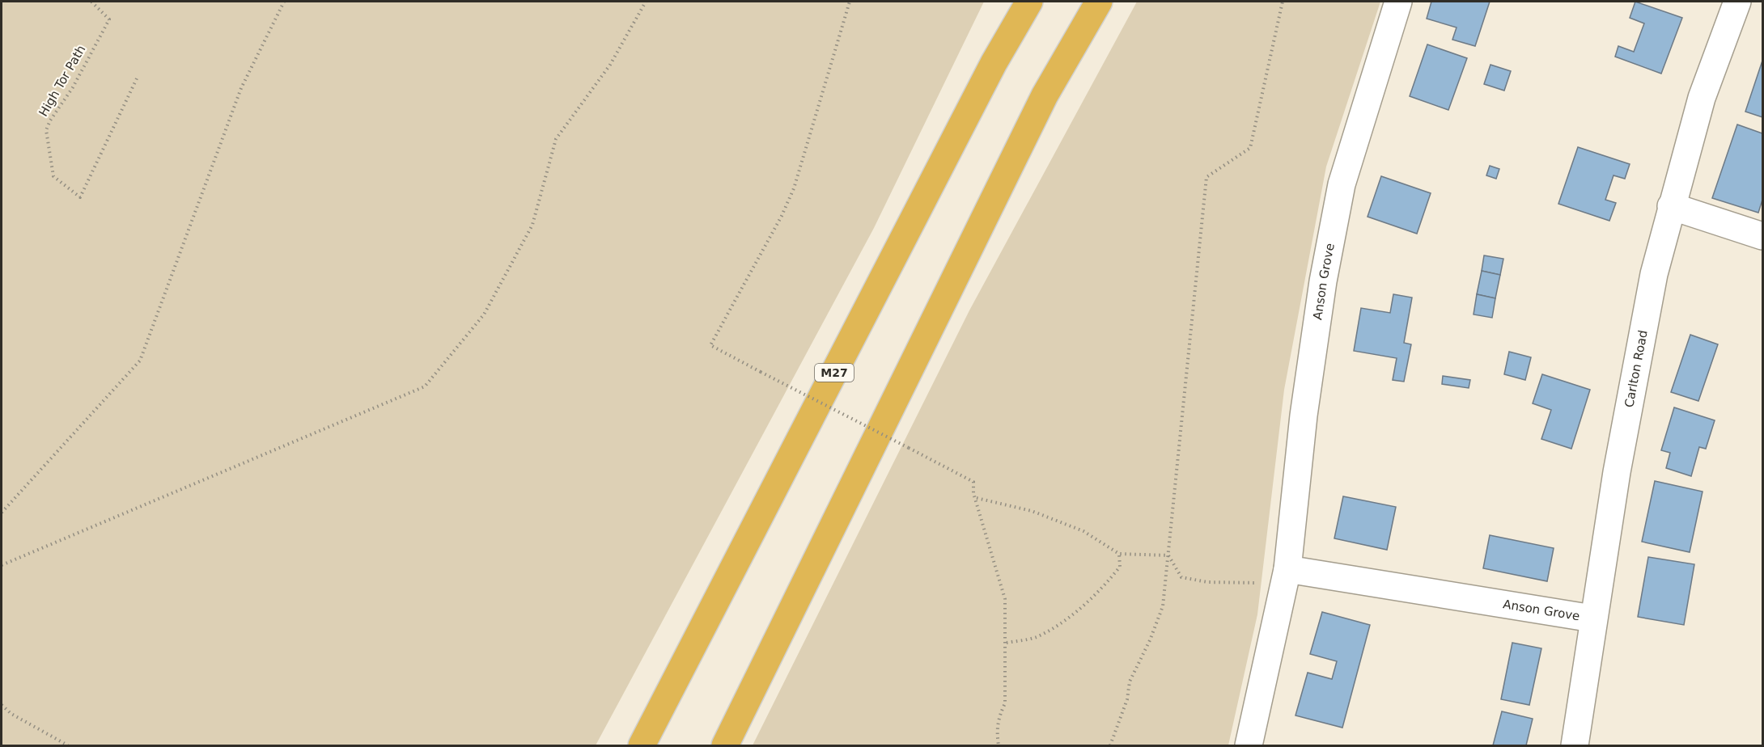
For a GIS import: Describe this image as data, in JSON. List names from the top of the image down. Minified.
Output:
{"streets":{"highway":["M27"],"street":["Anson Grove","Carlton Road"],"path":["High Tor Path"]},"crossings":[["Anson Grove","Carlton Road"]]}
